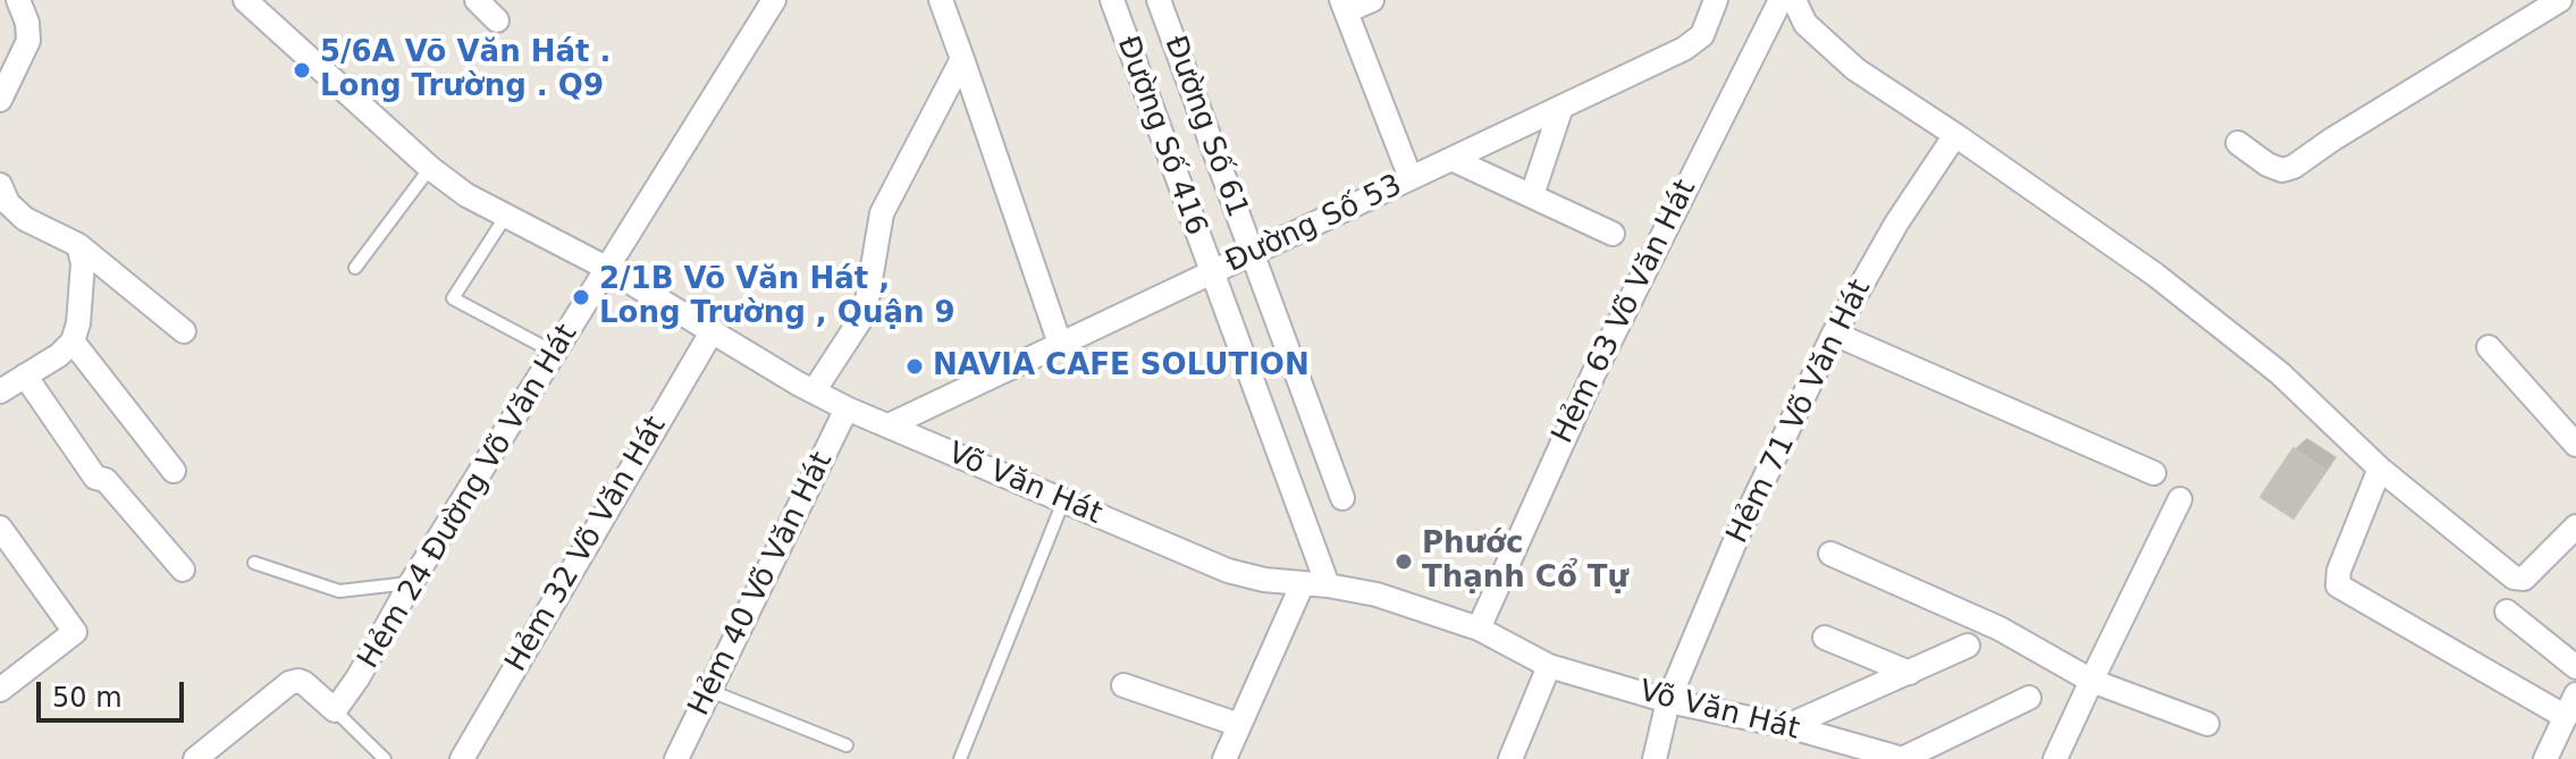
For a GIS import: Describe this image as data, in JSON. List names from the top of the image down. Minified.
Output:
{"streets":{"street":["Đường Số 61","Đường Số 416","Đường Số 53","Hẻm 63 Võ Văn Hát","Hẻm 71 Võ Văn Hát","Võ Văn Hát","Hẻm 24 Đường Võ Văn Hát","Hẻm 32 Võ Văn Hát","Hẻm 40 Võ Văn Hát"]},"crossings":[["Đường Số 61","Đường Số 53"],["Đường Số 416","Đường Số 53"],["Đường Số 416","Võ Văn Hát"],["Đường Số 53","Võ Văn Hát"],["Hẻm 63 Võ Văn Hát","Võ Văn Hát"],["Hẻm 71 Võ Văn Hát","Võ Văn Hát"],["Võ Văn Hát","Hẻm 24 Đường Võ Văn Hát"],["Võ Văn Hát","Hẻm 32 Võ Văn Hát"],["Võ Văn Hát","Hẻm 40 Võ Văn Hát"]],"places":["5/6A Võ Văn Hát . Long Trường . Q9","2/1B Võ Văn Hát , Long Trường , Quận 9","NAVIA CAFE SOLUTION","Phước Thạnh Cổ Tự"],"scale_bar":"50 m"}
